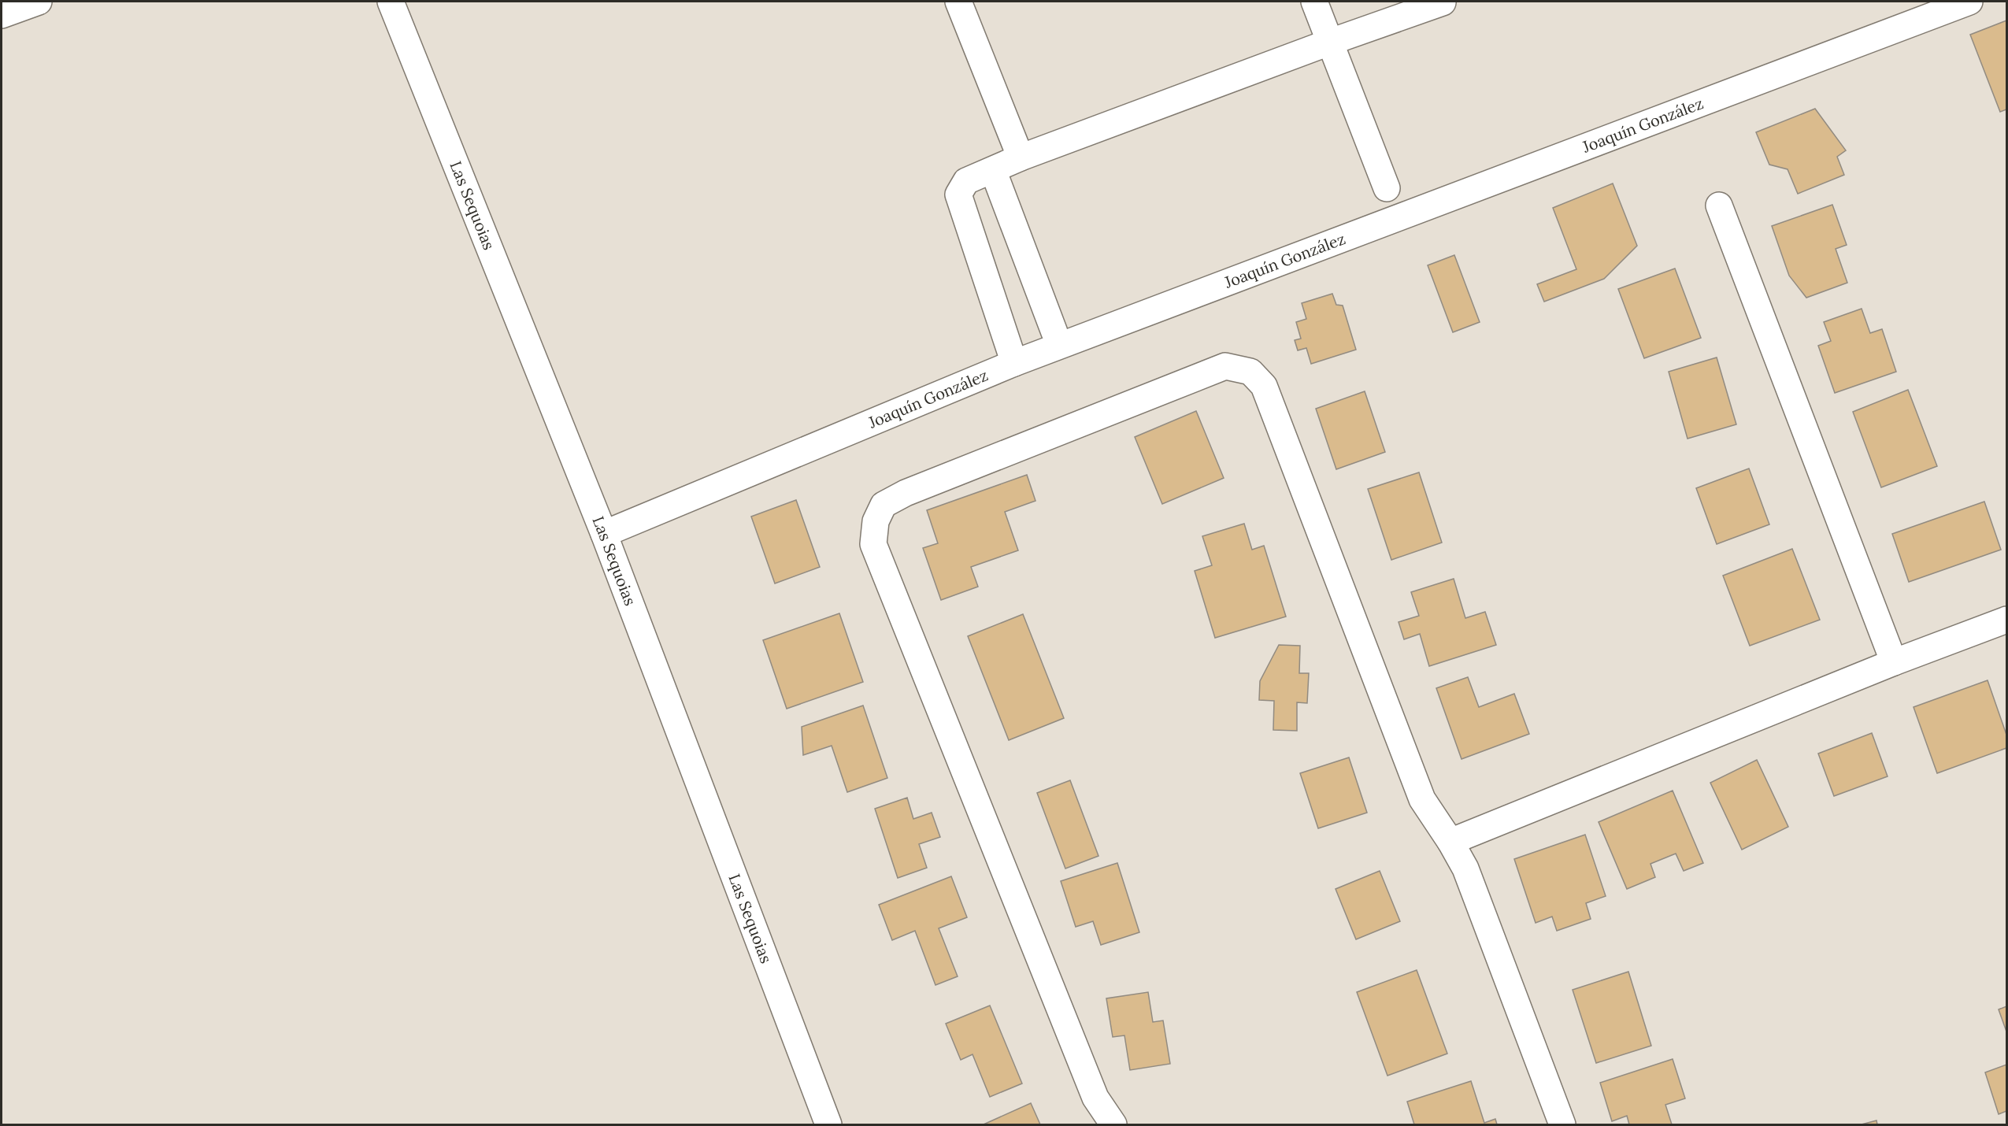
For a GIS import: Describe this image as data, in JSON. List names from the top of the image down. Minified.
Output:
{"streets":{"street":["Joaquín González","Las Sequoias"]},"crossings":[["Joaquín González","Las Sequoias"]]}
